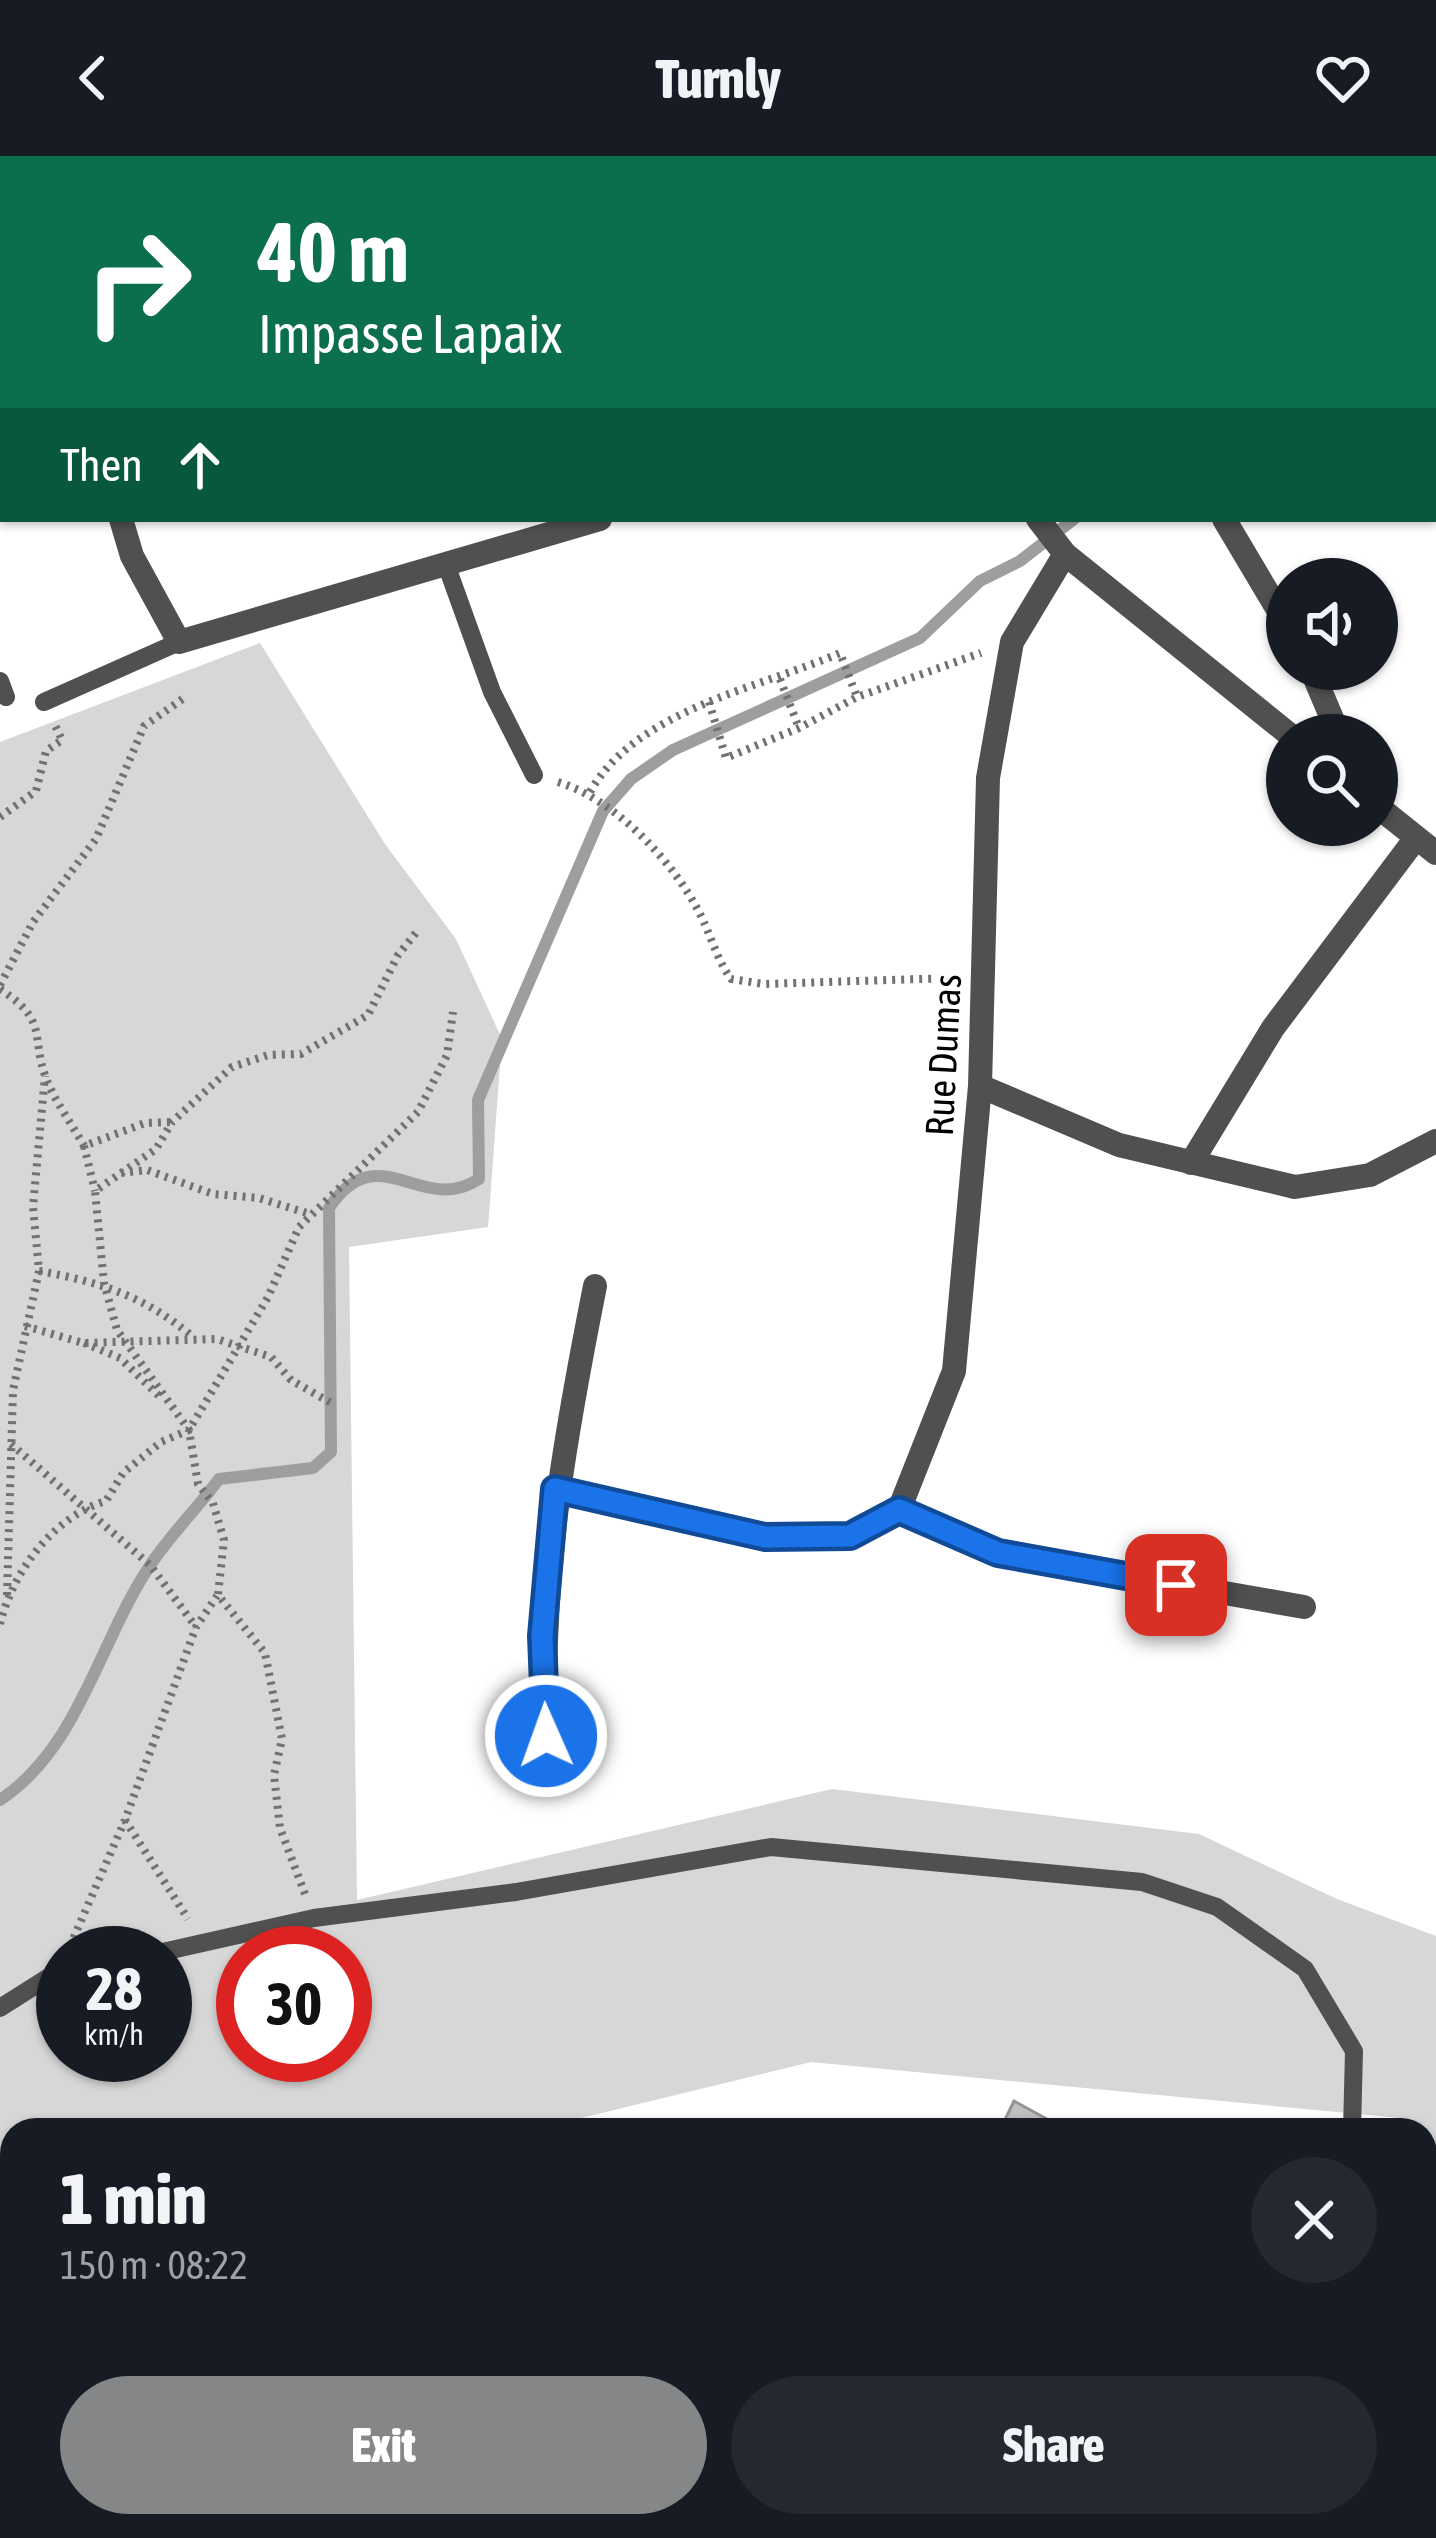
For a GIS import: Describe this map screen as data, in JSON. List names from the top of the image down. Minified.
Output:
{"streets":{"street":["Rue Dumas"]},"page":{"header":"Turnly","turn":["40 m","Impasse Lapaix"],"then":"Then","speed":"28 km/h","limit":"30","heading":["1 min","150 m · 08:22"],"buttons":["Exit","Share"]}}
